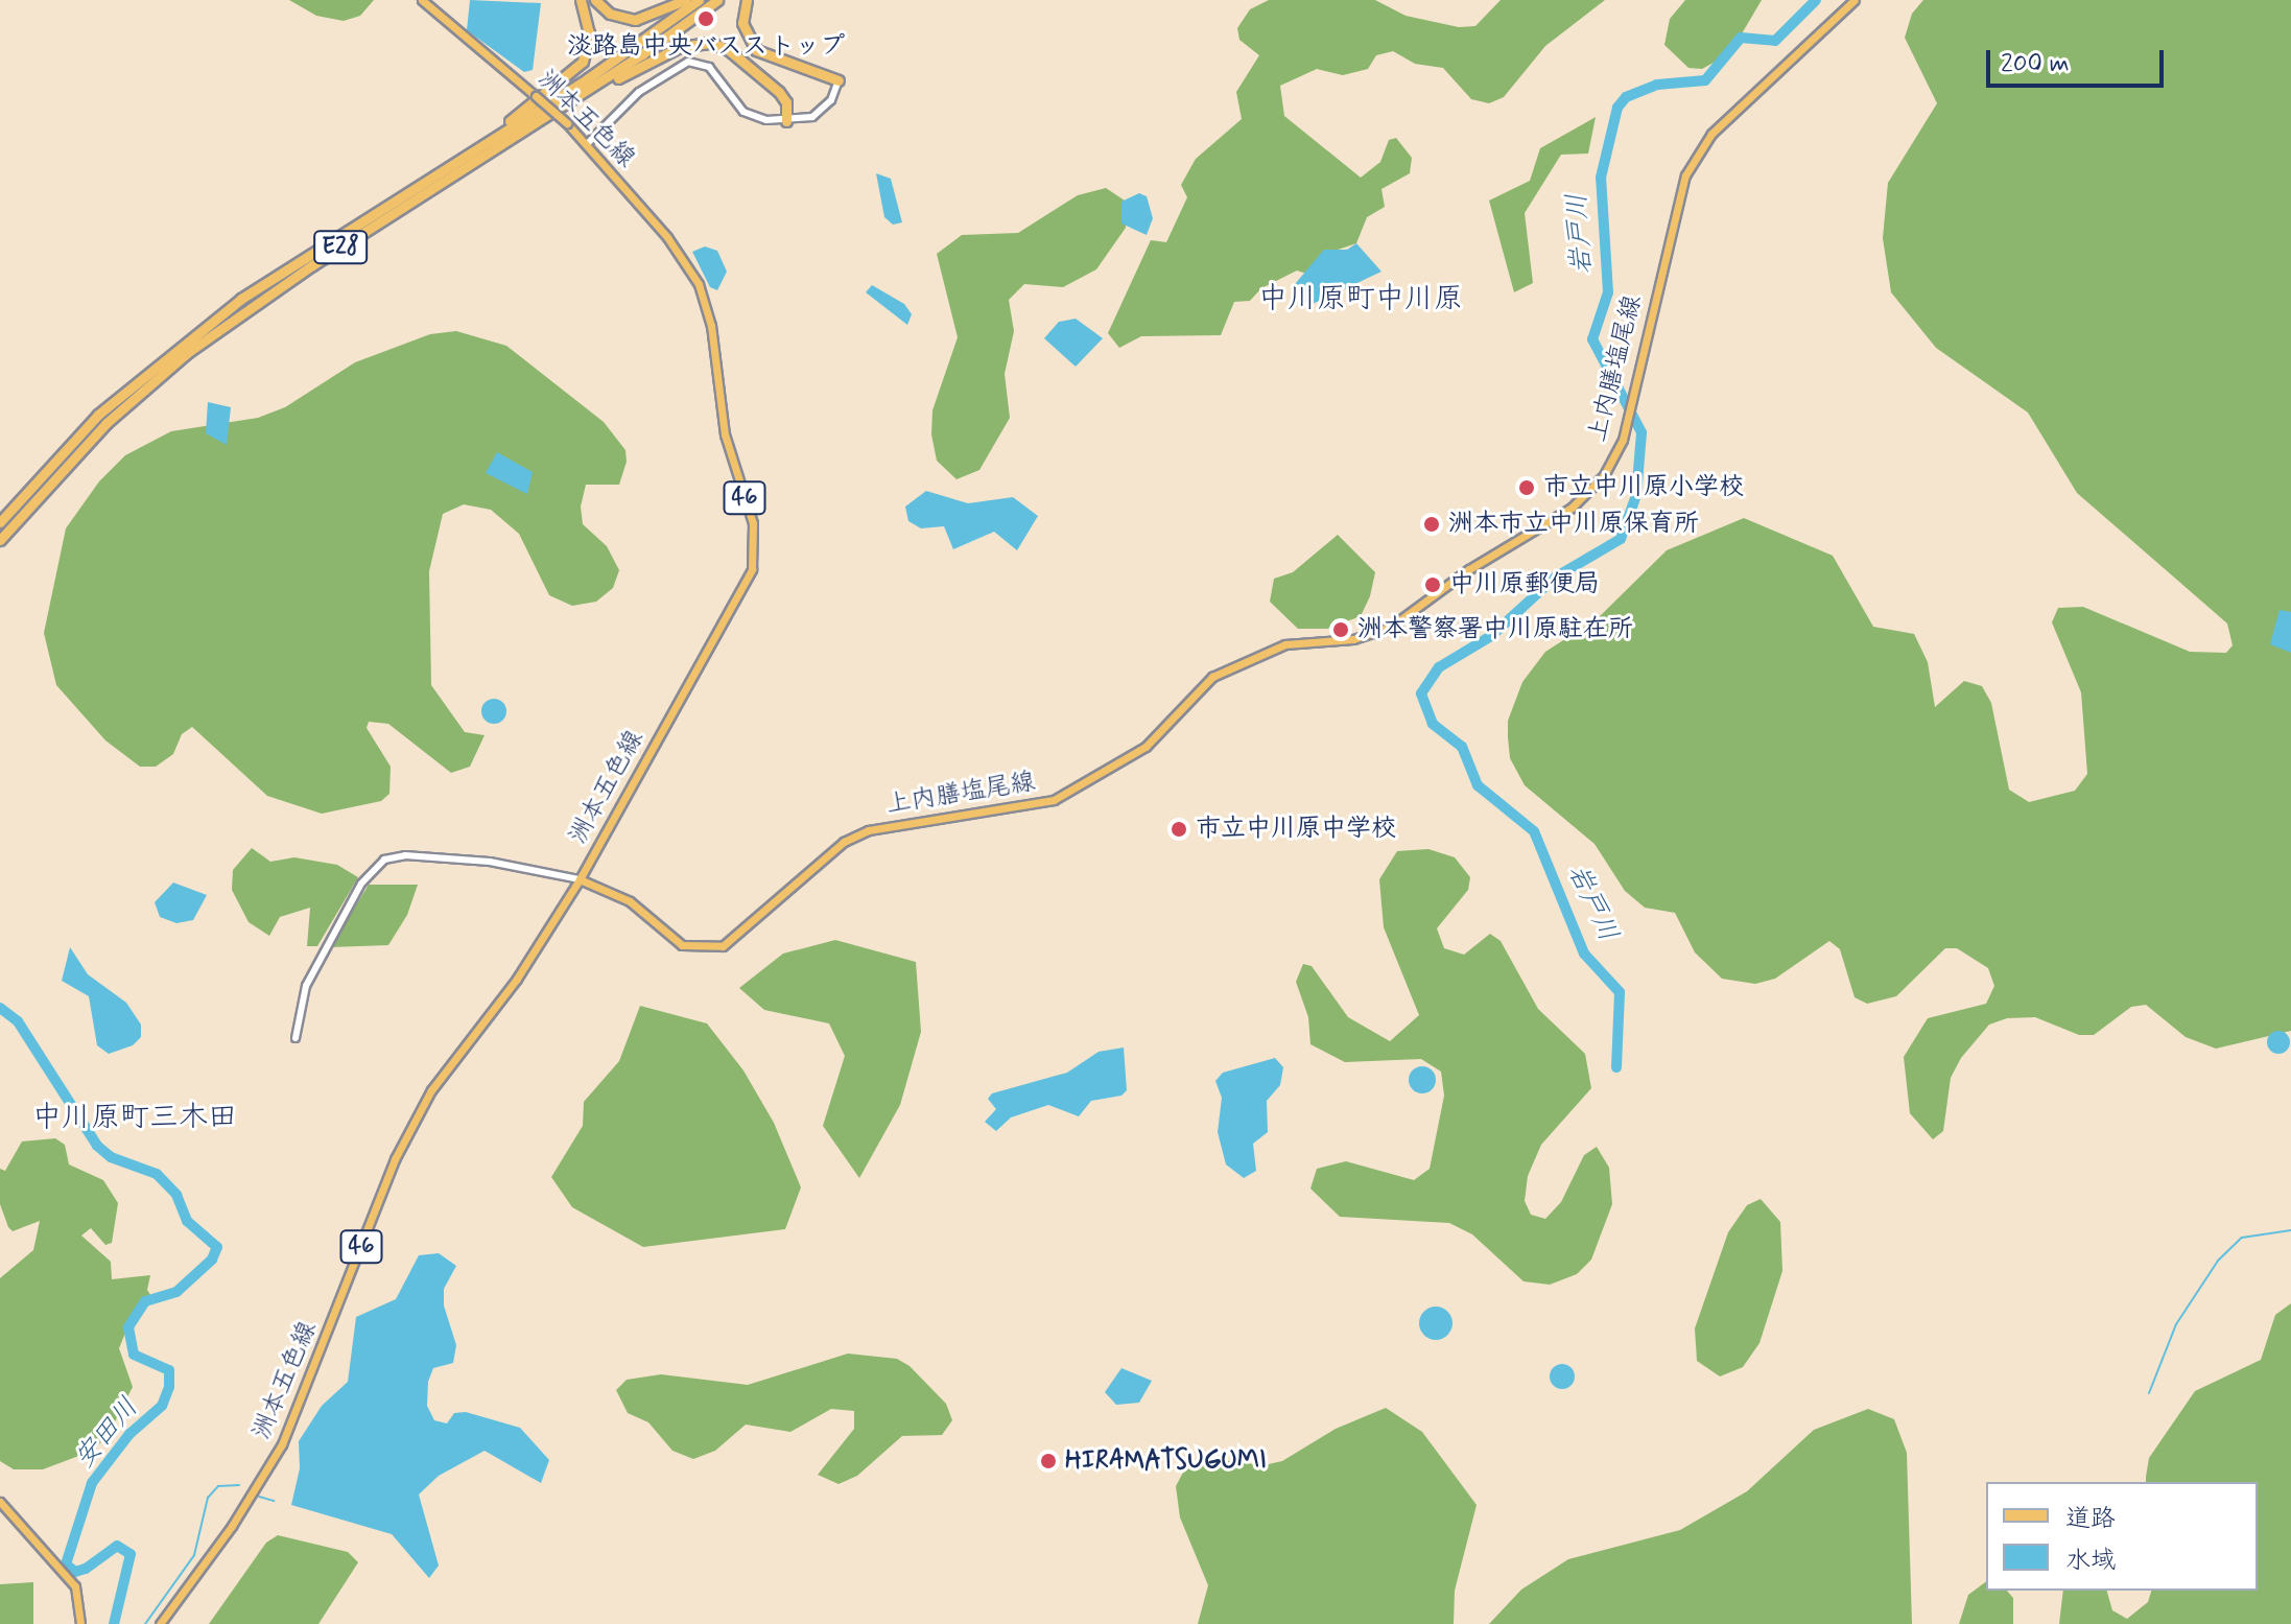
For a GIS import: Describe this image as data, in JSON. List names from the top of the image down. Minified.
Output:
{"streets":{"highway":["E28"],"main road":["洲本五色線","上内膳塩尾線","46"]},"crossings":[["洲本五色線","上内膳塩尾線"]],"districts":["中川原町中川原","中川原町三木田"],"water":["岩戸川","安田川"],"places":["淡路島中央バスストップ","市立中川原小学校","洲本市立中川原保育所","中川原郵便局","洲本警察署中川原駐在所","市立中川原中学校","HIRAMATSUGUMI"],"legend":["道路","水域"],"scale_bar":"200 m"}
